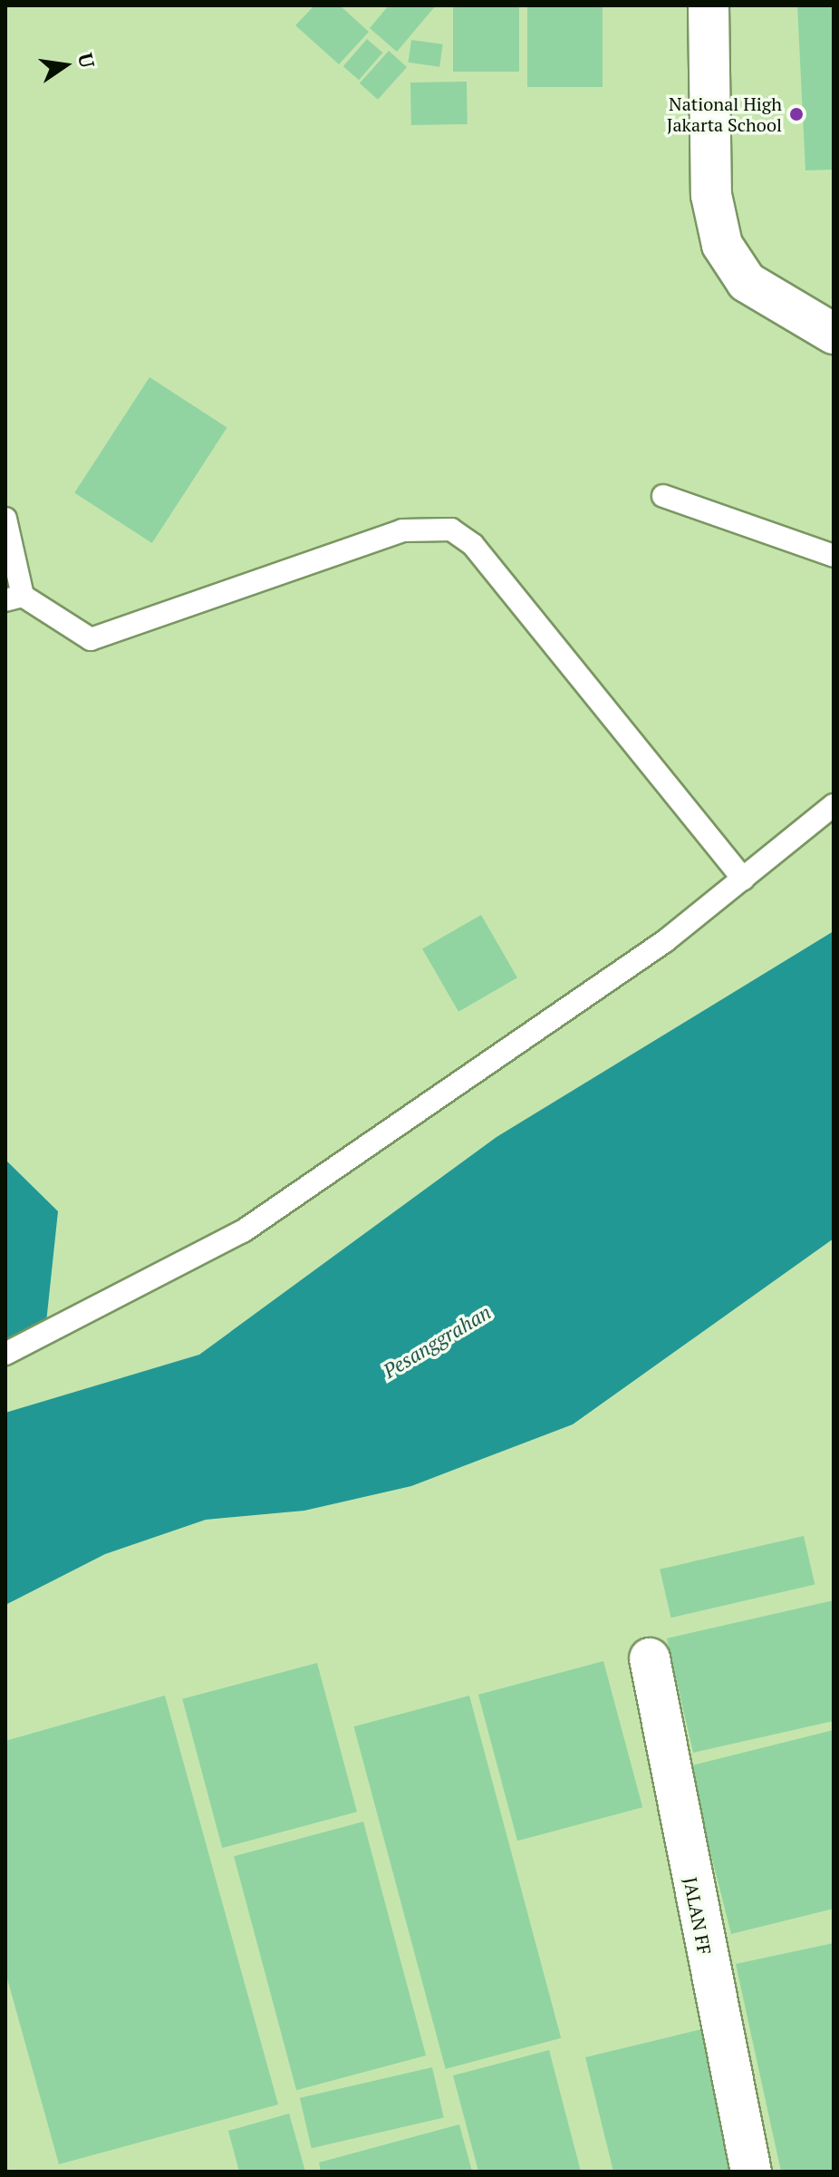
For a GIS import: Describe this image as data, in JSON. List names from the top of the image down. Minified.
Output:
{"streets":{"street":["JALAN FF"]},"water":["Pesanggrahan"],"places":["National High Jakarta School"],"north":"right"}
